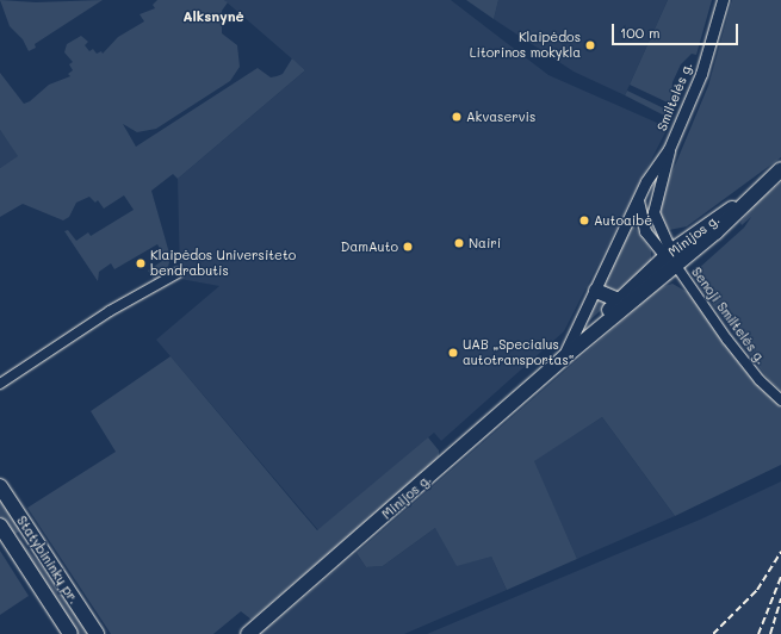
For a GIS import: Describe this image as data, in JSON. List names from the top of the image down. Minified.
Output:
{"streets":{"main road":["Minijos g.","Statybininkų pr."],"street":["Smiltelės g.","Senoji Smiltelės g."]},"crossings":[["Minijos g.","Senoji Smiltelės g."]],"districts":["Alksnynė"],"places":["Klaipėdos Litorinos mokykla","Akvaservis","Autoaibė","Nairi","DamAuto","Klaipėdos Universiteto bendrabutis","UAB „Specialus autotransportas“"],"scale_bar":"100 m"}
